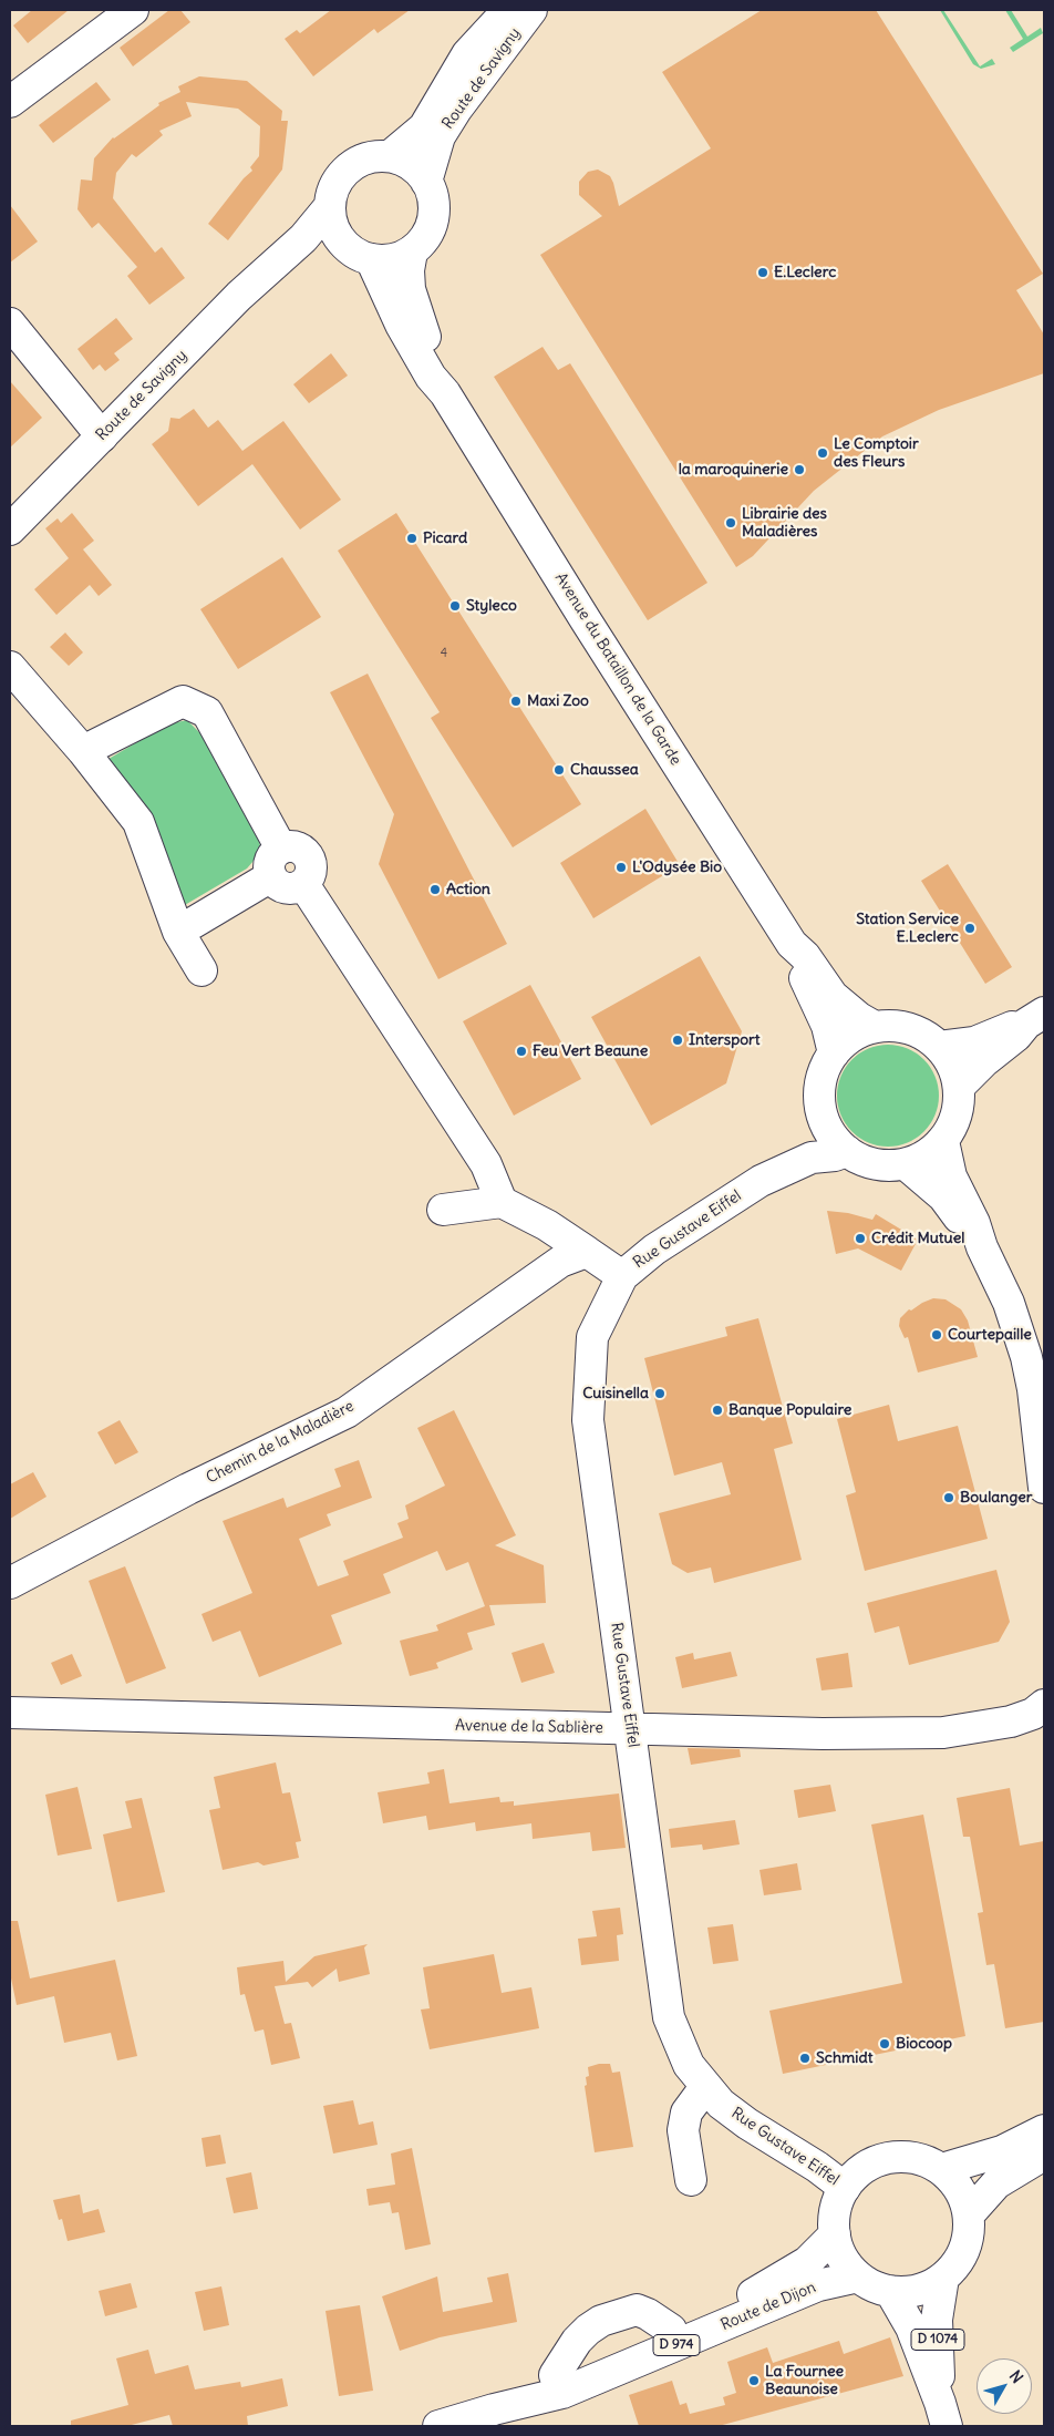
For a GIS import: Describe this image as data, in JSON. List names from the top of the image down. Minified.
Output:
{"streets":{"street":["Route de Savigny","Avenue du Bataillon de la Garde","Rue Gustave Eiffel","Chemin de la Maladière","Avenue de la Sablière","Route de Dijon","D 1074","D 974"]},"crossings":[["Route de Savigny","Avenue du Bataillon de la Garde"],["Avenue du Bataillon de la Garde","Rue Gustave Eiffel"],["Rue Gustave Eiffel","Avenue de la Sablière"],["Rue Gustave Eiffel","Route de Dijon"],["Rue Gustave Eiffel","D 1074"],["Route de Dijon","D 1074"]],"places":["E.Leclerc","Le Comptoir des Fleurs","la maroquinerie","Librairie des Maladières","Picard","Styleco","Maxi Zoo","Chaussea","L'Odysée Bio","Action","Station Service E.Leclerc","Intersport","Feu Vert Beaune","Crédit Mutuel","Courtepaille","Cuisinella","Banque Populaire","Boulanger","Biocoop","Schmidt","La Fournee Beaunoise"],"house_numbers":["4"],"north":"top right"}
